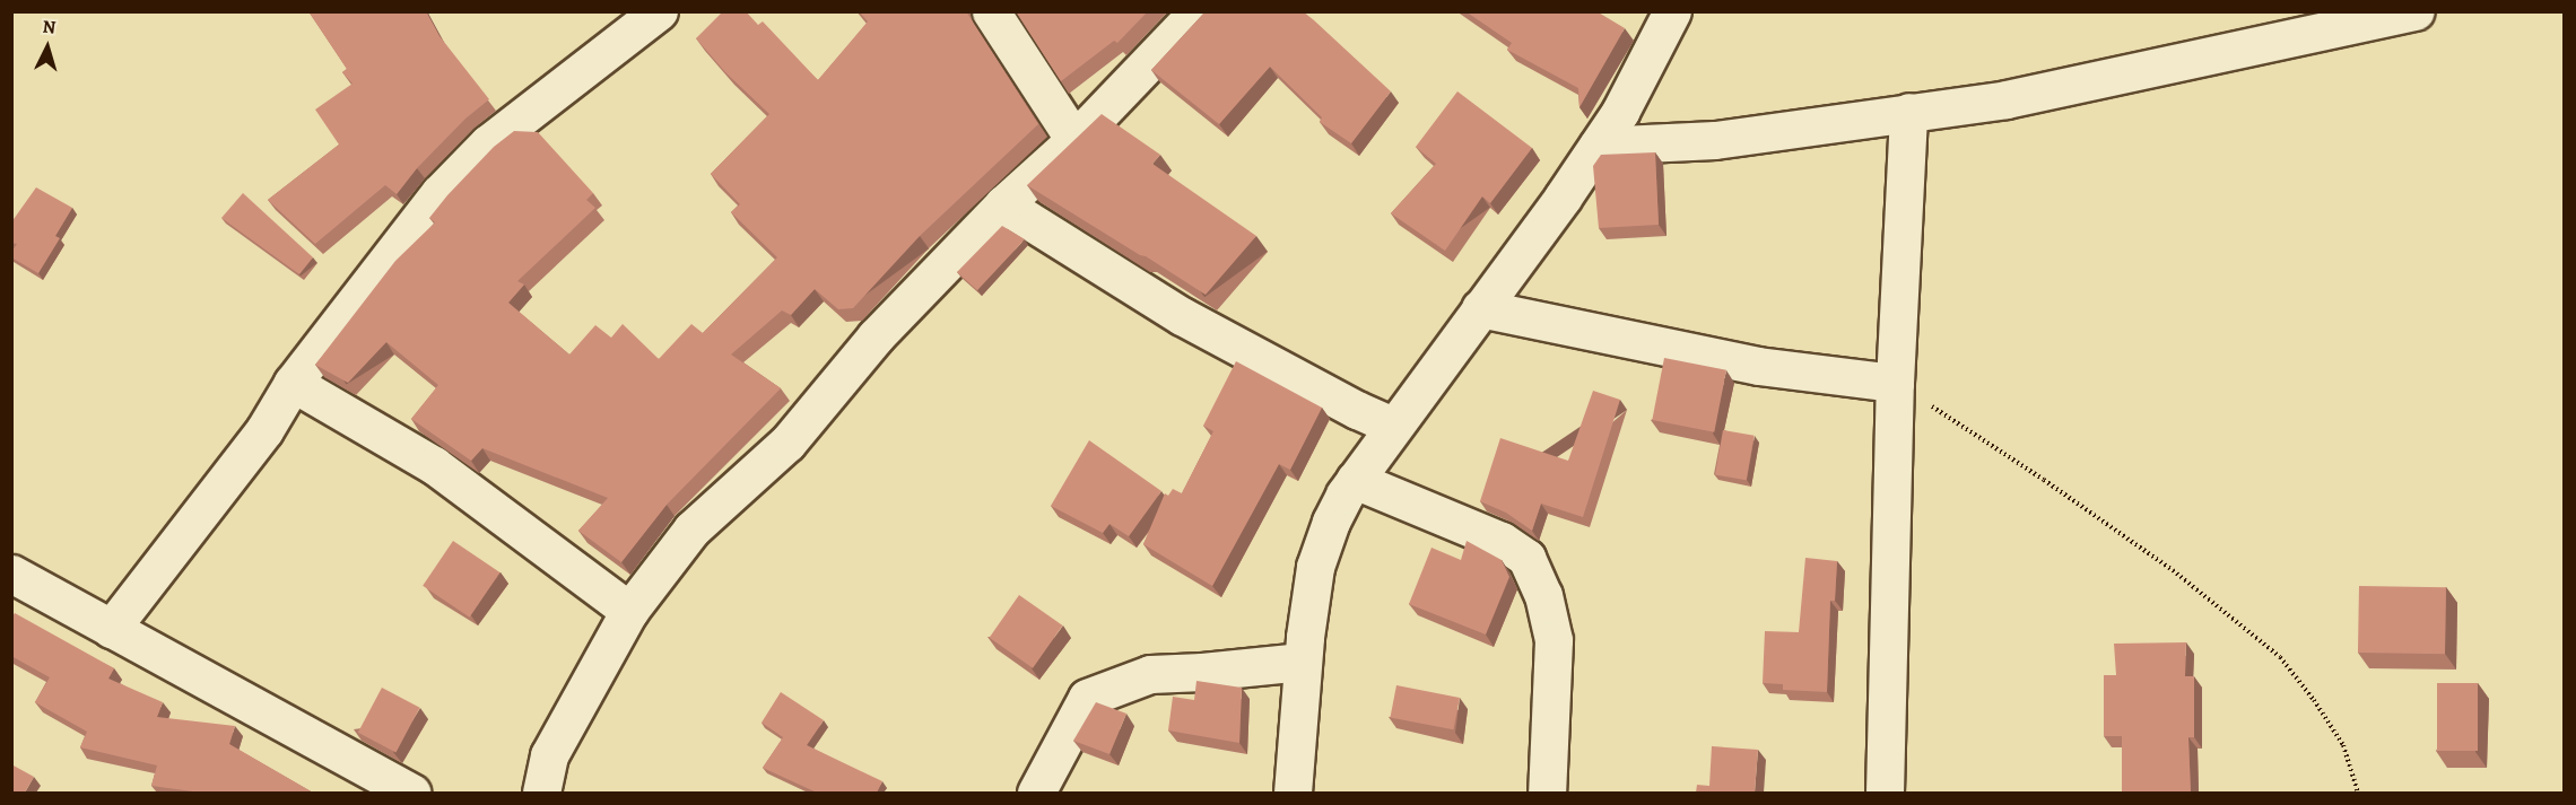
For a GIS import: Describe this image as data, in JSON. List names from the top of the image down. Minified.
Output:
{"north":"top"}
